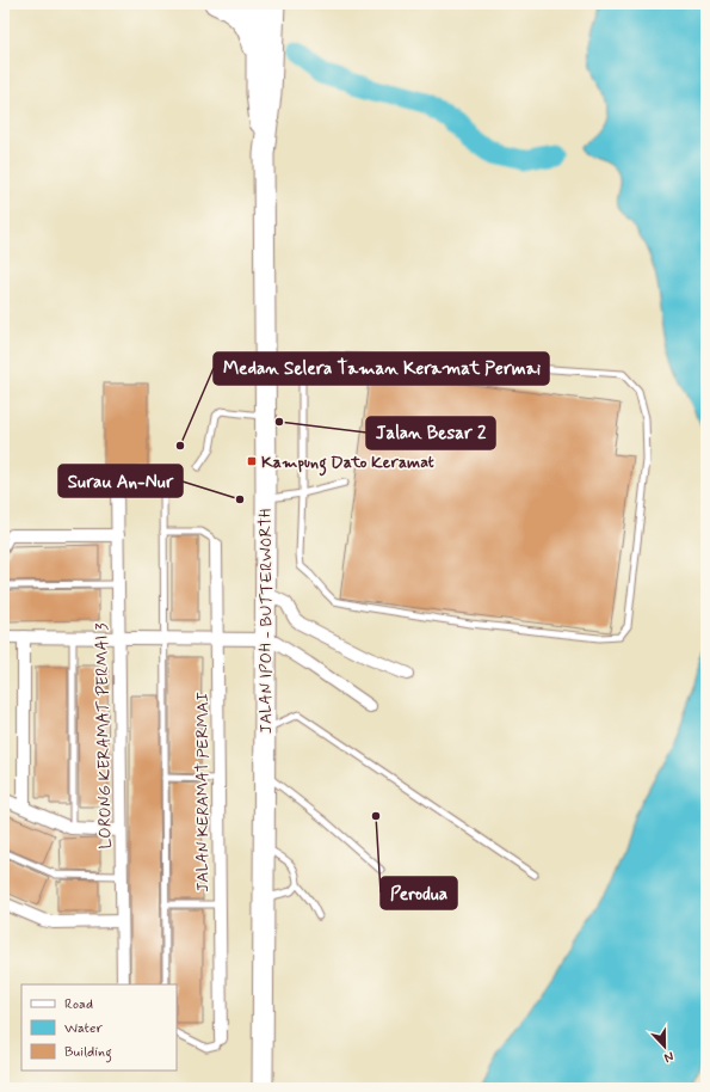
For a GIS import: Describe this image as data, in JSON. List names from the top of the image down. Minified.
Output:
{"streets":{"highway":["JALAN IPOH - BUTTERWORTH"],"street":["LORONG KERAMAT PERMAI 3","JALAN KERAMAT PERMAI"]},"places":{"other":["Jalan Besar 2","Medan Selera Taman Keramat Permai","Surau An-Nur","Perodua"],"transit":["Kampung Dato Keramat"]},"legend":["Road","Water","Building"],"north":"bottom"}
